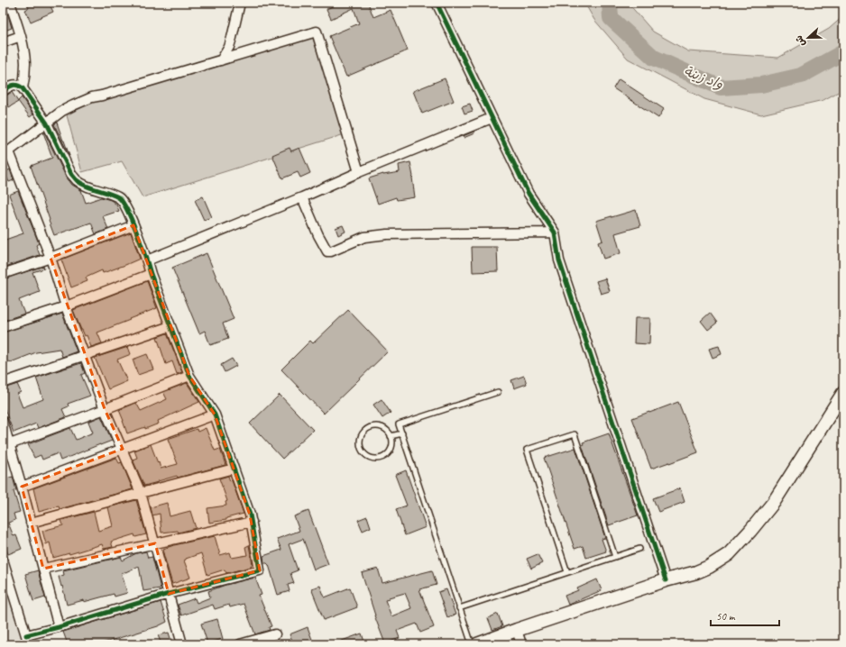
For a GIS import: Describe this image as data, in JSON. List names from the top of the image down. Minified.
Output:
{"water":["واد زينة"],"scale_bar":"50 m","north":"left"}
